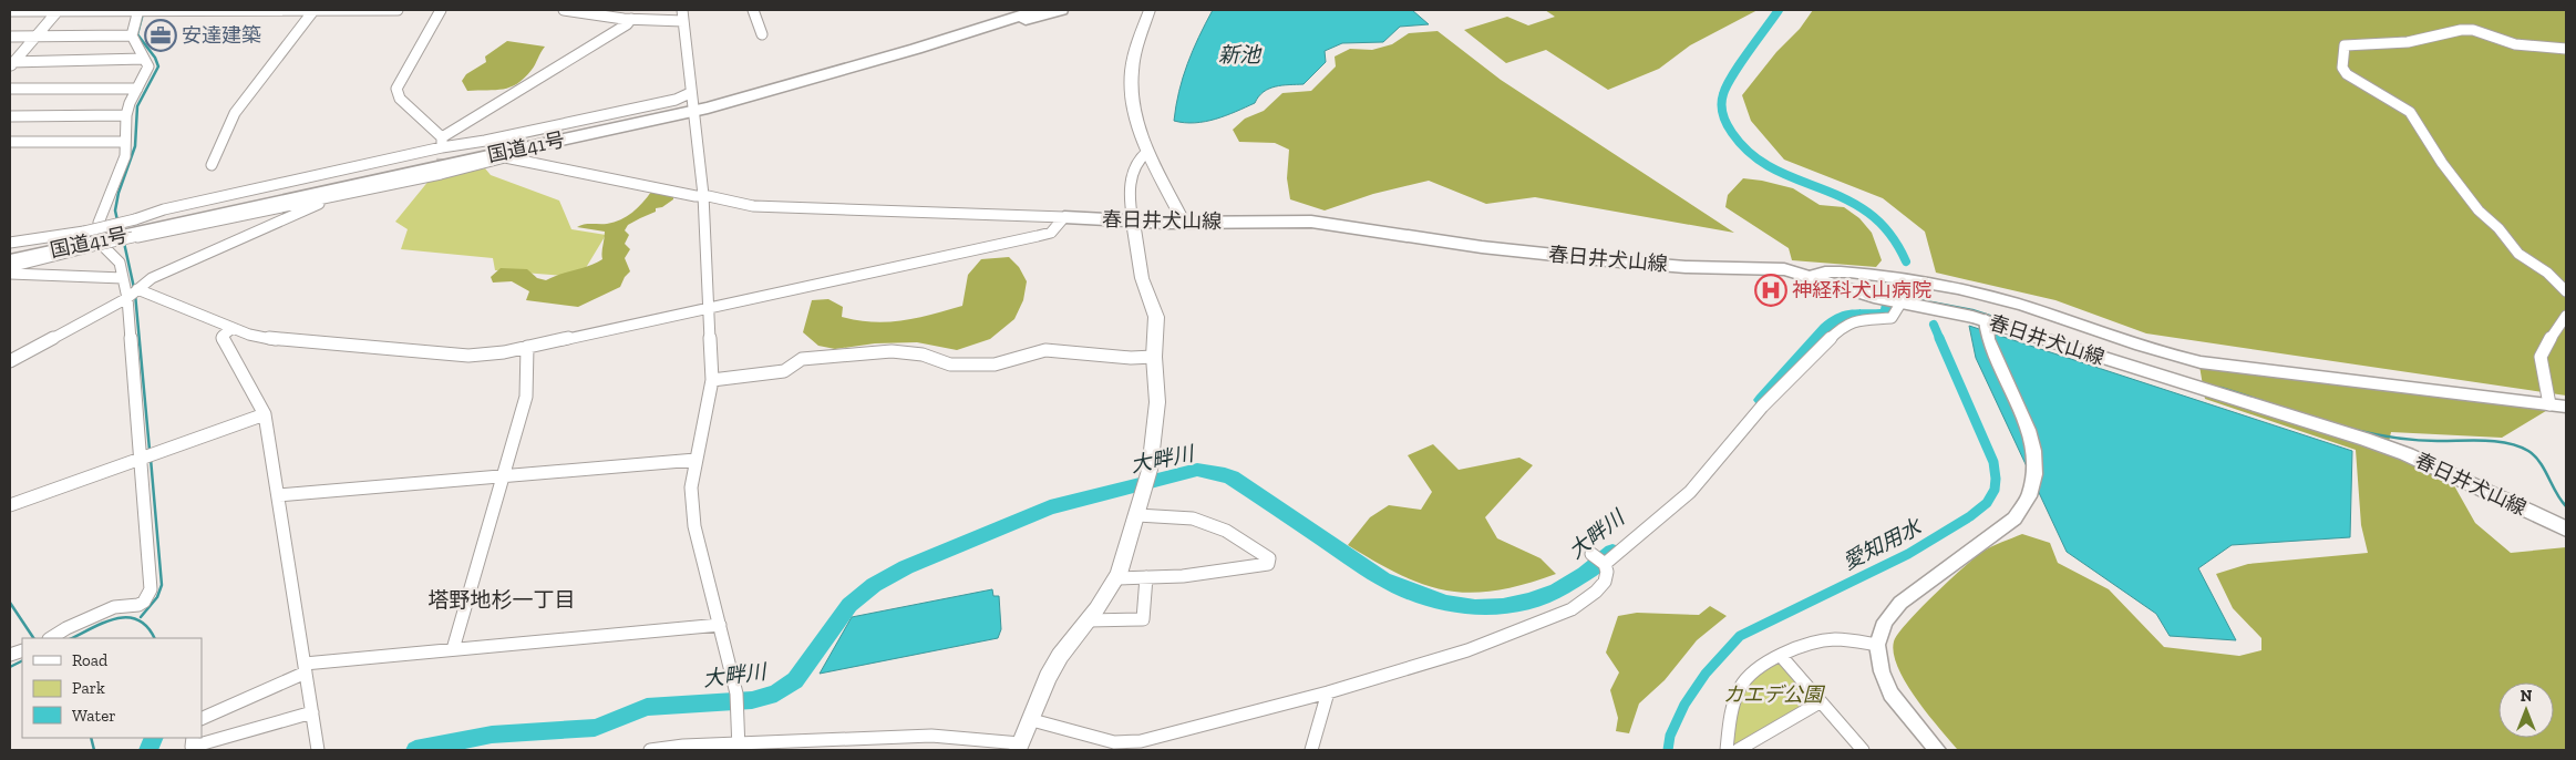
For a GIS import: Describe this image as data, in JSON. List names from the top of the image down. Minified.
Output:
{"streets":{"highway":["国道41号"],"main road":["春日井犬山線"]},"districts":["塔野地杉一丁目"],"water":["新池","大畔川","愛知用水"],"parks":["カエデ公園"],"places":{"office":["安達建築"],"hospital":["神経科犬山病院"]},"legend":["Road","Park","Water"],"north":"top"}
